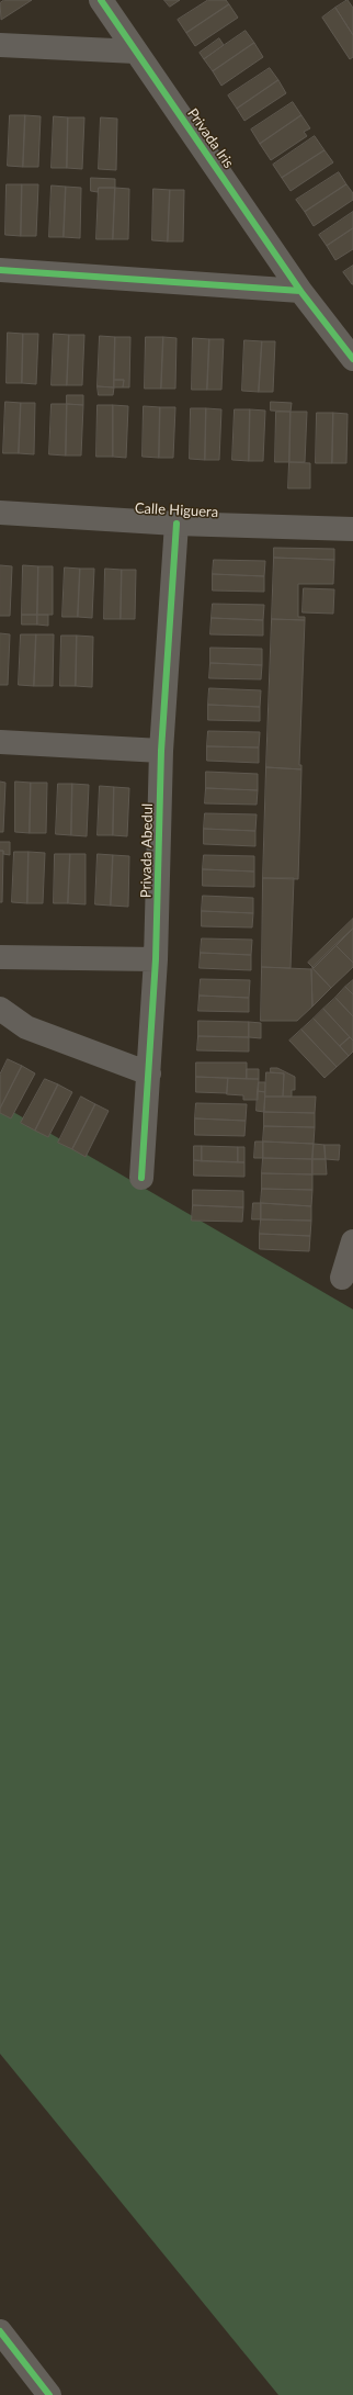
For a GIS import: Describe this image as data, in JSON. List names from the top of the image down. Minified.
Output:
{"streets":{"street":["Privada Iris","Calle Higuera","Privada Abedul"]},"crossings":[["Calle Higuera","Privada Abedul"]]}
